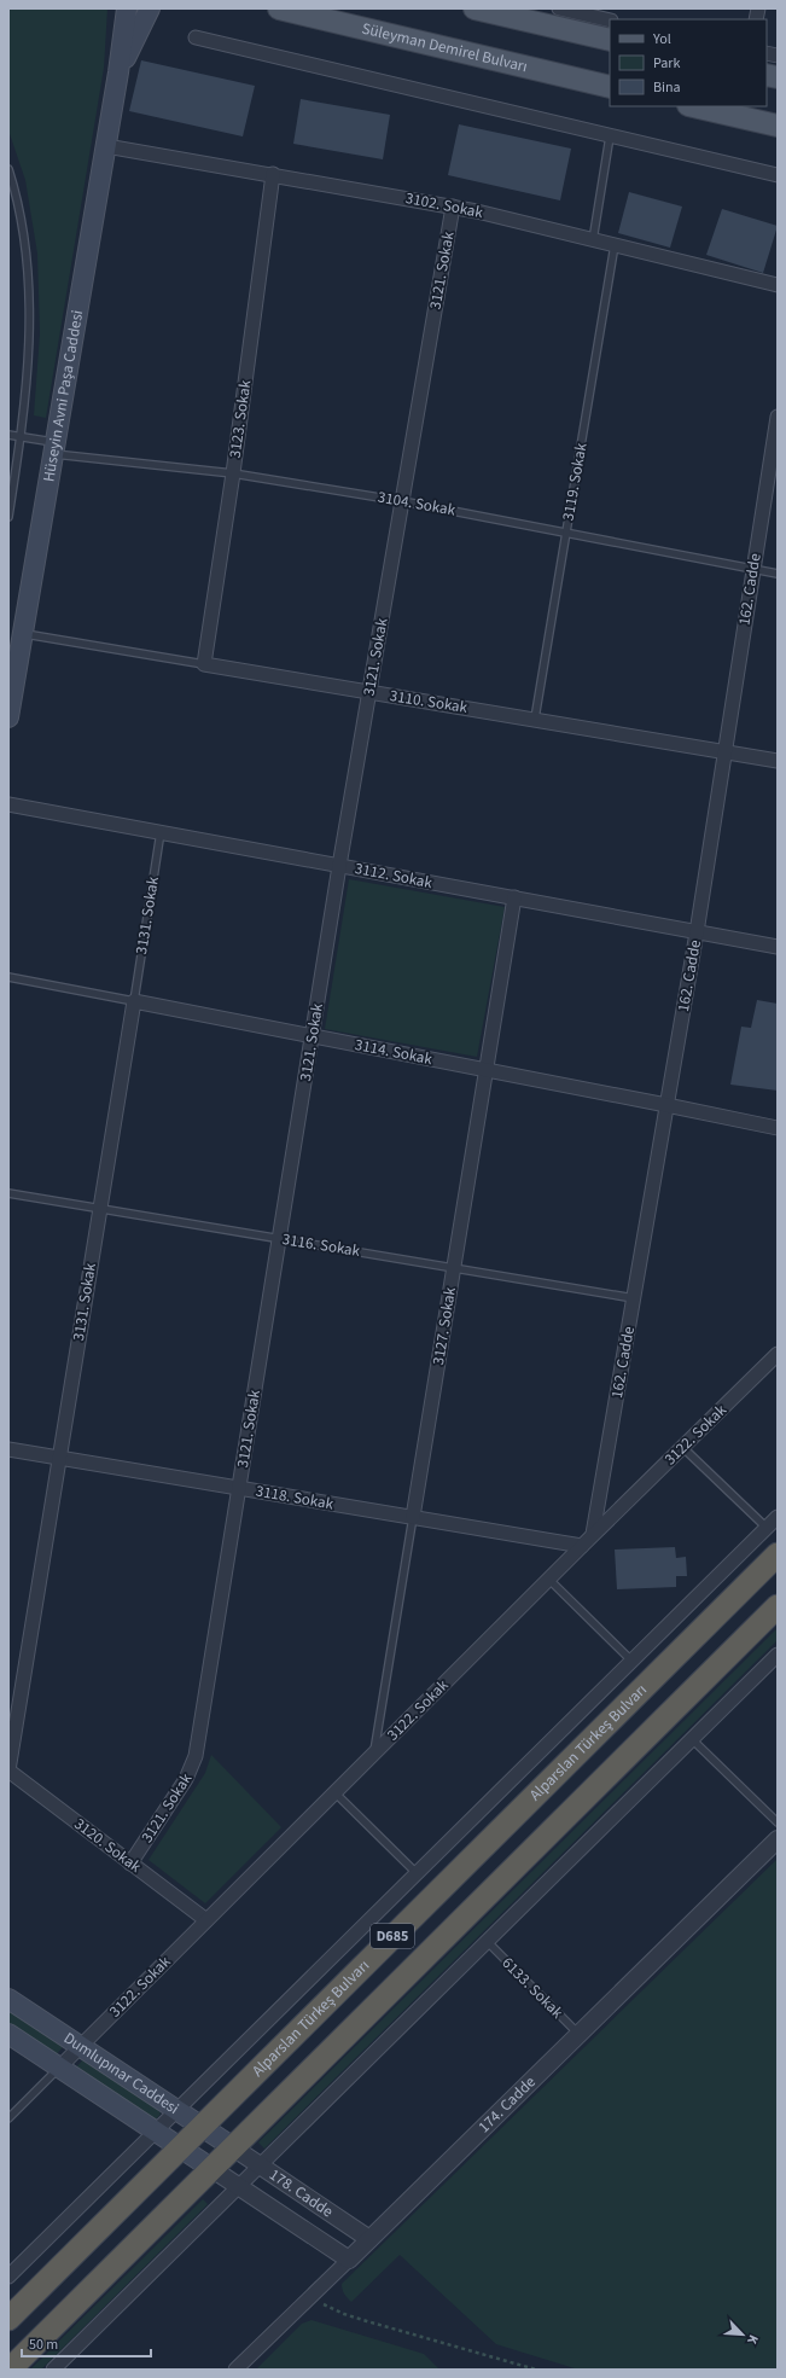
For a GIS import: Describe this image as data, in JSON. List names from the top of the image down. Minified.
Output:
{"streets":{"highway":["Alparslan Türkeş Bulvarı","D685"],"main road":["Süleyman Demirel Bulvarı","Hüseyin Avni Paşa Caddesi","Dumlupınar Caddesi"],"street":["3102. Sokak","3121. Sokak","3123. Sokak","162. Cadde","3110. Sokak","3112. Sokak","3131. Sokak","3114. Sokak","3127. Sokak","3122. Sokak","3118. Sokak","3120. Sokak","174. Cadde","178. Cadde"],"lane":["3119. Sokak","3104. Sokak","3116. Sokak","6133. Sokak"]},"crossings":[["3102. Sokak","3121. Sokak"],["3102. Sokak","Hüseyin Avni Paşa Caddesi"],["3102. Sokak","3123. Sokak"],["3102. Sokak","3119. Sokak"],["3121. Sokak","3104. Sokak"],["3121. Sokak","3110. Sokak"],["3121. Sokak","3112. Sokak"],["3121. Sokak","3114. Sokak"],["3121. Sokak","3116. Sokak"],["3121. Sokak","3118. Sokak"],["3121. Sokak","3120. Sokak"],["Hüseyin Avni Paşa Caddesi","3104. Sokak"],["Hüseyin Avni Paşa Caddesi","3110. Sokak"],["3123. Sokak","3104. Sokak"],["3123. Sokak","3110. Sokak"],["3119. Sokak","3104. Sokak"],["3119. Sokak","3110. Sokak"],["3104. Sokak","162. Cadde"],["162. Cadde","3110. Sokak"],["162. Cadde","3112. Sokak"],["162. Cadde","3114. Sokak"],["162. Cadde","3116. Sokak"],["162. Cadde","3122. Sokak"],["3112. Sokak","3131. Sokak"],["3112. Sokak","3127. Sokak"],["3131. Sokak","3114. Sokak"],["3131. Sokak","3116. Sokak"],["3131. Sokak","3118. Sokak"],["3131. Sokak","3120. Sokak"],["3114. Sokak","3127. Sokak"],["3116. Sokak","3127. Sokak"],["3127. Sokak","3122. Sokak"],["3127. Sokak","3118. Sokak"],["3122. Sokak","3118. Sokak"],["3122. Sokak","3120. Sokak"],["3122. Sokak","Dumlupınar Caddesi"],["Alparslan Türkeş Bulvarı","Dumlupınar Caddesi"],["D685","Dumlupınar Caddesi"],["D685","178. Cadde"],["6133. Sokak","174. Cadde"],["Dumlupınar Caddesi","178. Cadde"],["174. Cadde","178. Cadde"]],"legend":["Yol","Park","Bina"],"scale_bar":"50 m","north":"bottom right"}
